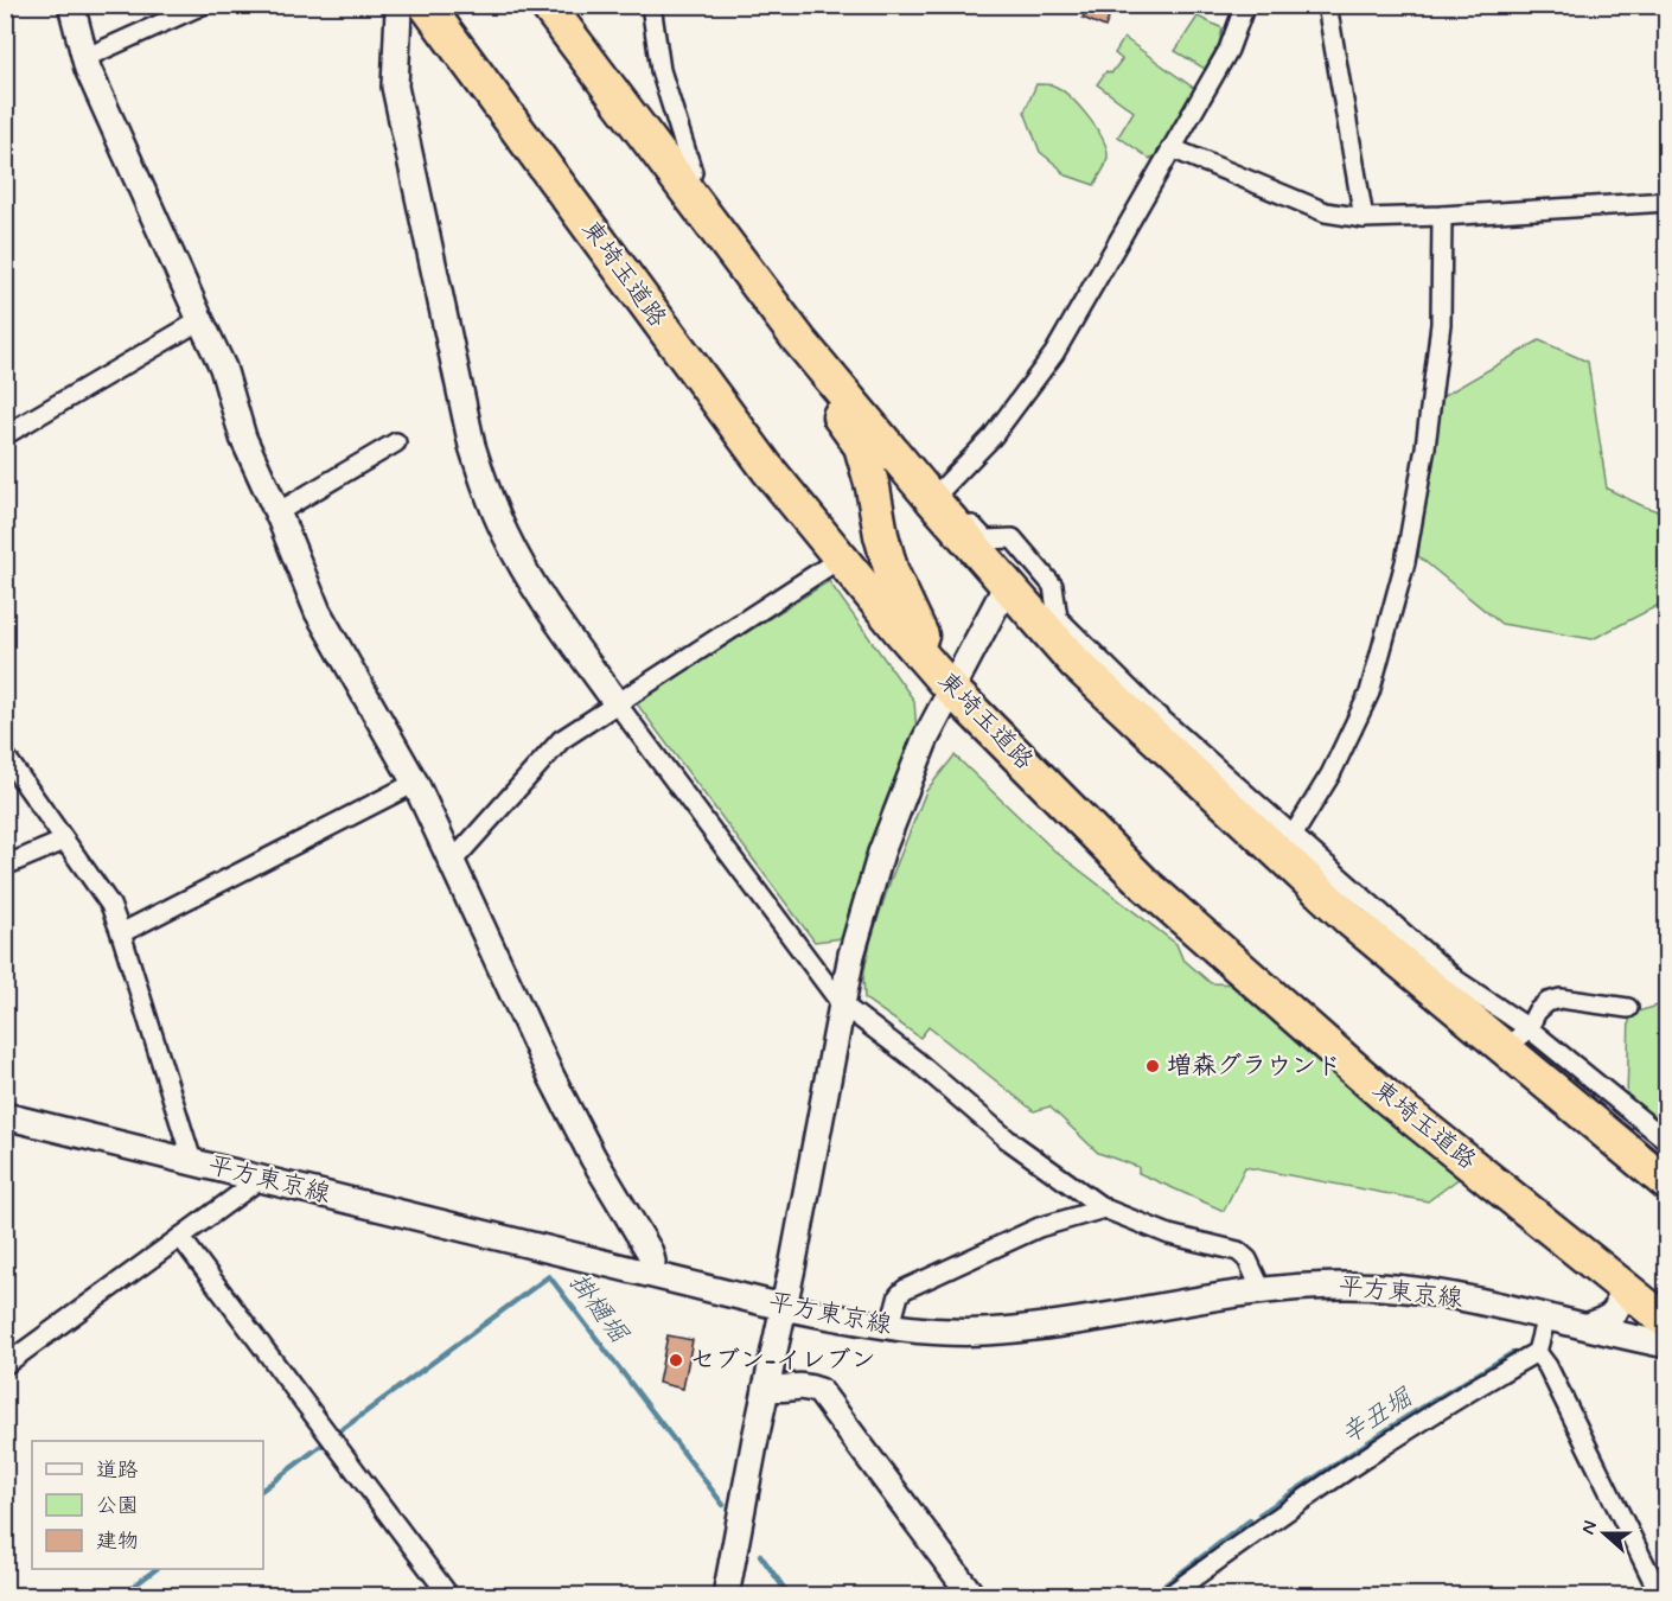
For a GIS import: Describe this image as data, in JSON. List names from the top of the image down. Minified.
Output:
{"streets":{"highway":["東埼玉道路"],"street":["平方東京線"]},"crossings":[["東埼玉道路","平方東京線"]],"water":["掛樋堀","辛丑堀"],"places":["増森グラウンド","セブン-イレブン"],"legend":["道路","公園","建物"],"north":"left"}
